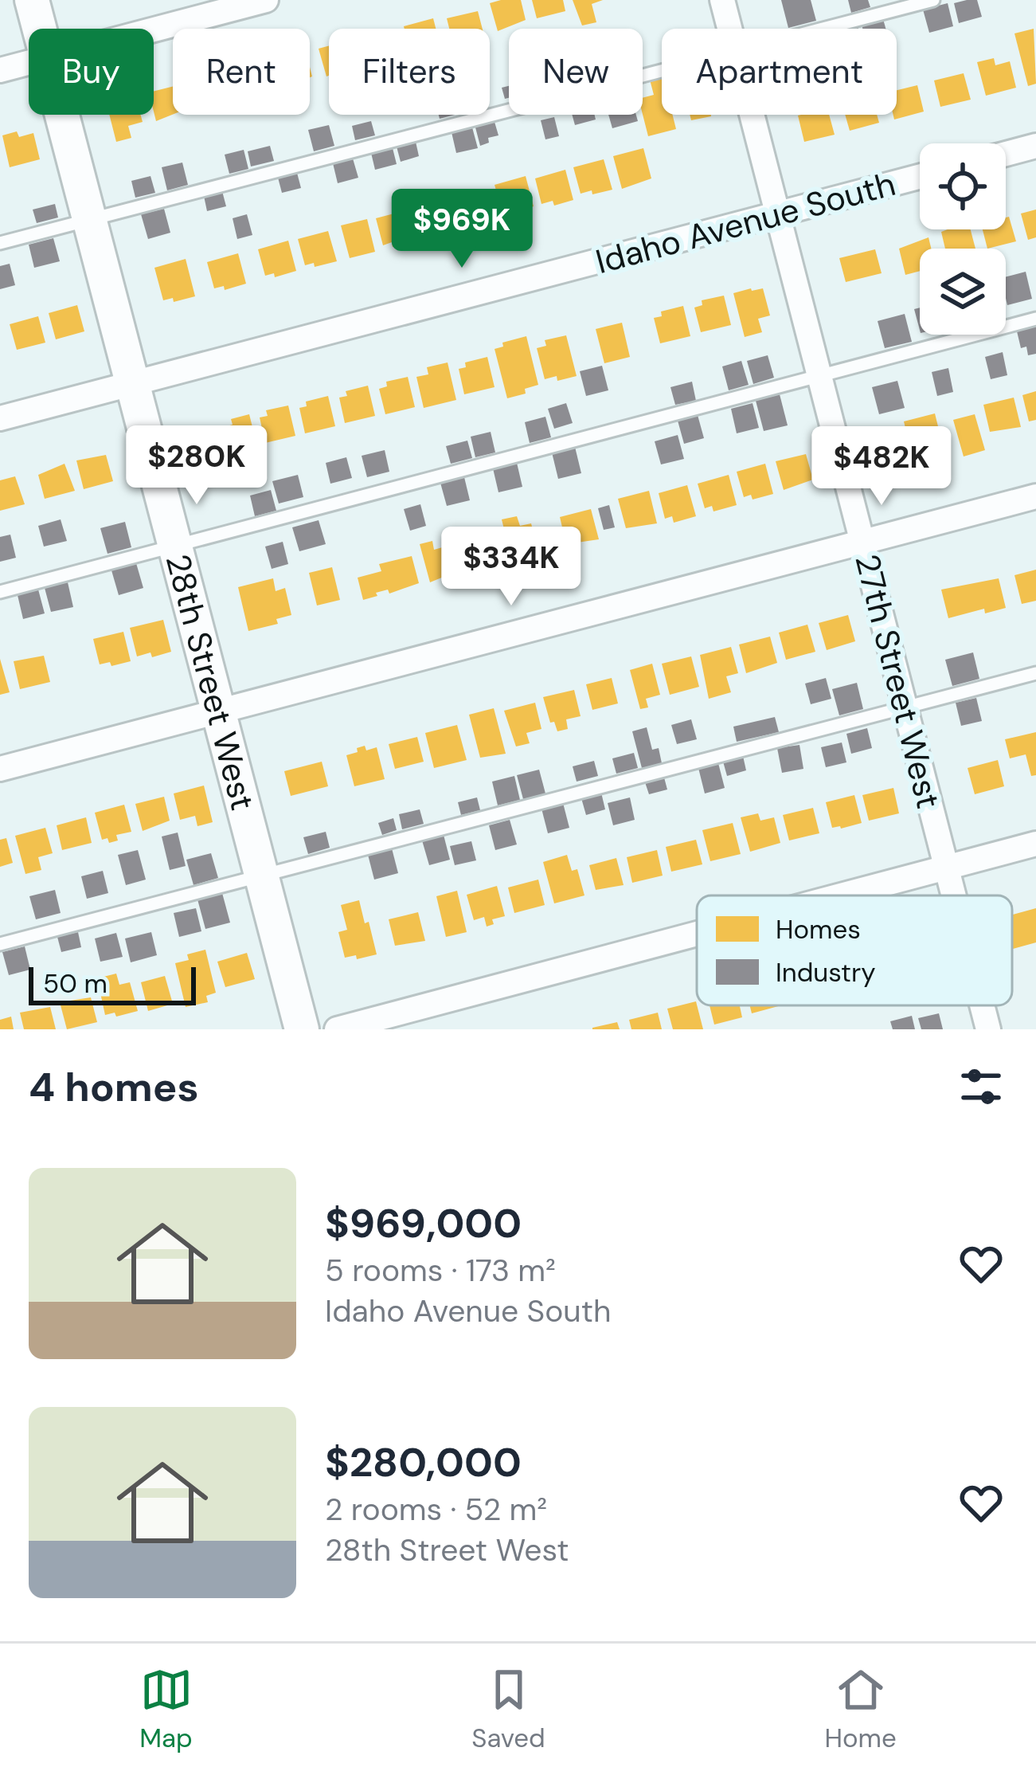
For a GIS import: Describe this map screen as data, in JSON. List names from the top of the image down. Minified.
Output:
{"streets":{"street":["Idaho Avenue South","28th Street West","27th Street West"]},"crossings":[["Idaho Avenue South","28th Street West"],["Idaho Avenue South","27th Street West"]],"legend":["Homes","Industry"],"scale_bar":"50 m","page":{"chip":["Buy","Rent","Filters","New","Apartment"],"price":["$969K","$280K","$482K","$334K"],"scale":"50 m","heading":"4 homes","list":[{"name":"$969,000","note":"5 rooms · 173 m² · Idaho Avenue South"},{"name":"$280,000","note":"2 rooms · 52 m² · 28th Street West"}],"tabs":["Map","Saved","Home"]}}
